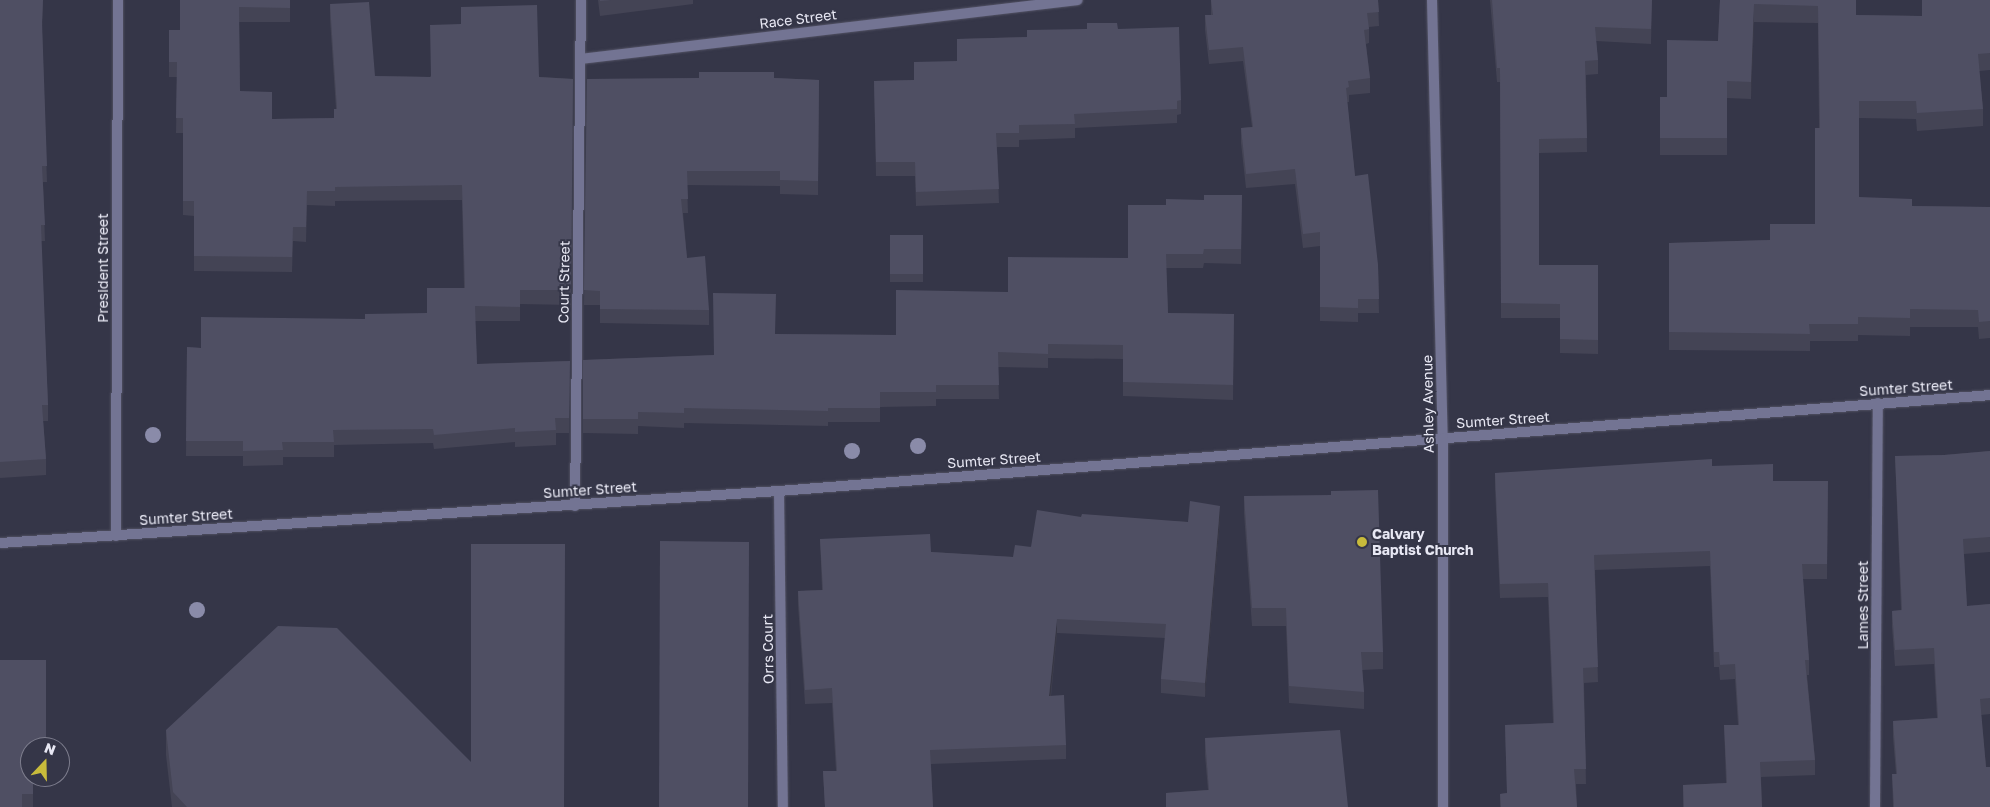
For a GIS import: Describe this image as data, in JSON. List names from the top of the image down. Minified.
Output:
{"streets":{"street":["Race Street","President Street","Court Street","Sumter Street","Ashley Avenue","Lames Street","Orrs Court"]},"crossings":[["Race Street","Court Street"],["President Street","Sumter Street"],["Court Street","Sumter Street"],["Sumter Street","Ashley Avenue"],["Sumter Street","Lames Street"],["Sumter Street","Orrs Court"]],"places":["Calvary Baptist Church"],"north":"top"}
